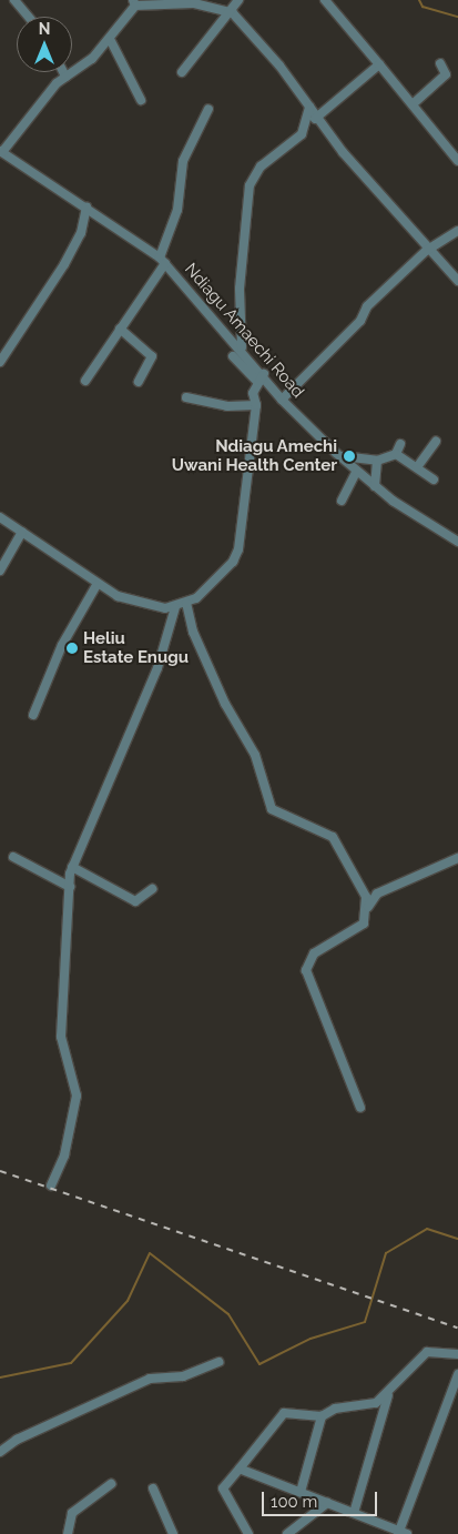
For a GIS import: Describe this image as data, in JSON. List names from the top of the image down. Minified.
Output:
{"streets":{"street":["Ndiagu Amaechi Road"]},"places":["Ndiagu Amechi Uwani Health Center","Heliu Estate Enugu"],"scale_bar":"100 m","north":"top"}
